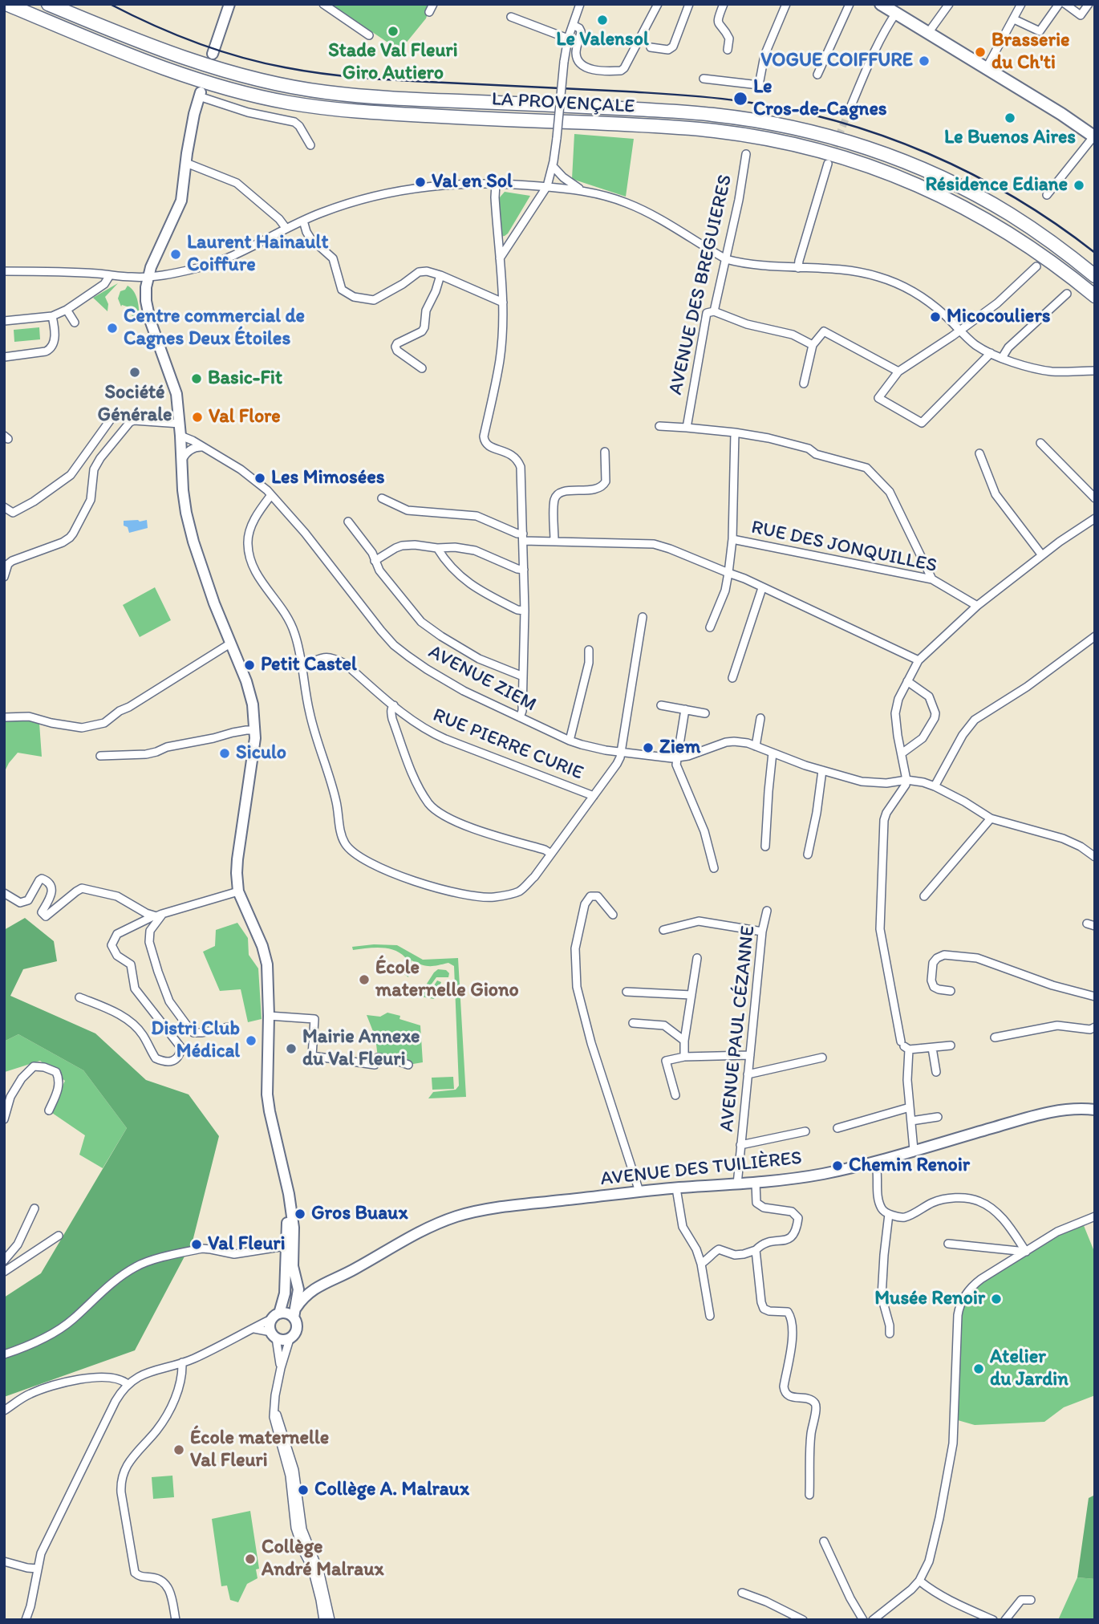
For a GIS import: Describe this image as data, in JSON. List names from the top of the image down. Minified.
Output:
{"streets":{"highway":["LA PROVENÇALE"],"street":["AVENUE DES BREGUIERES","RUE DES JONQUILLES","AVENUE ZIEM","RUE PIERRE CURIE","AVENUE PAUL CÉZANNE","AVENUE DES TUILIÈRES"]},"crossings":[["AVENUE PAUL CÉZANNE","AVENUE DES TUILIÈRES"]],"places":["Le Valensol","Stade Val Fleuri Giro Autiero","Brasserie du Ch'ti","VOGUE COIFFURE","Le Cros-de-Cagnes","Le Buenos Aires","Val en Sol","Résidence Ediane","Laurent Hainault Coiffure","Micocouliers","Centre commercial de Cagnes Deux Étoiles","Société Générale","Basic-Fit","Val Flore","Les Mimosées","Petit Castel","Ziem","Siculo","École maternelle Giono","Distri Club Médical","Mairie Annexe du Val Fleuri","Chemin Renoir","Gros Buaux","Val Fleuri","Musée Renoir","Atelier du Jardin","École maternelle Val Fleuri","Collège A. Malraux","Collège André Malraux"]}
